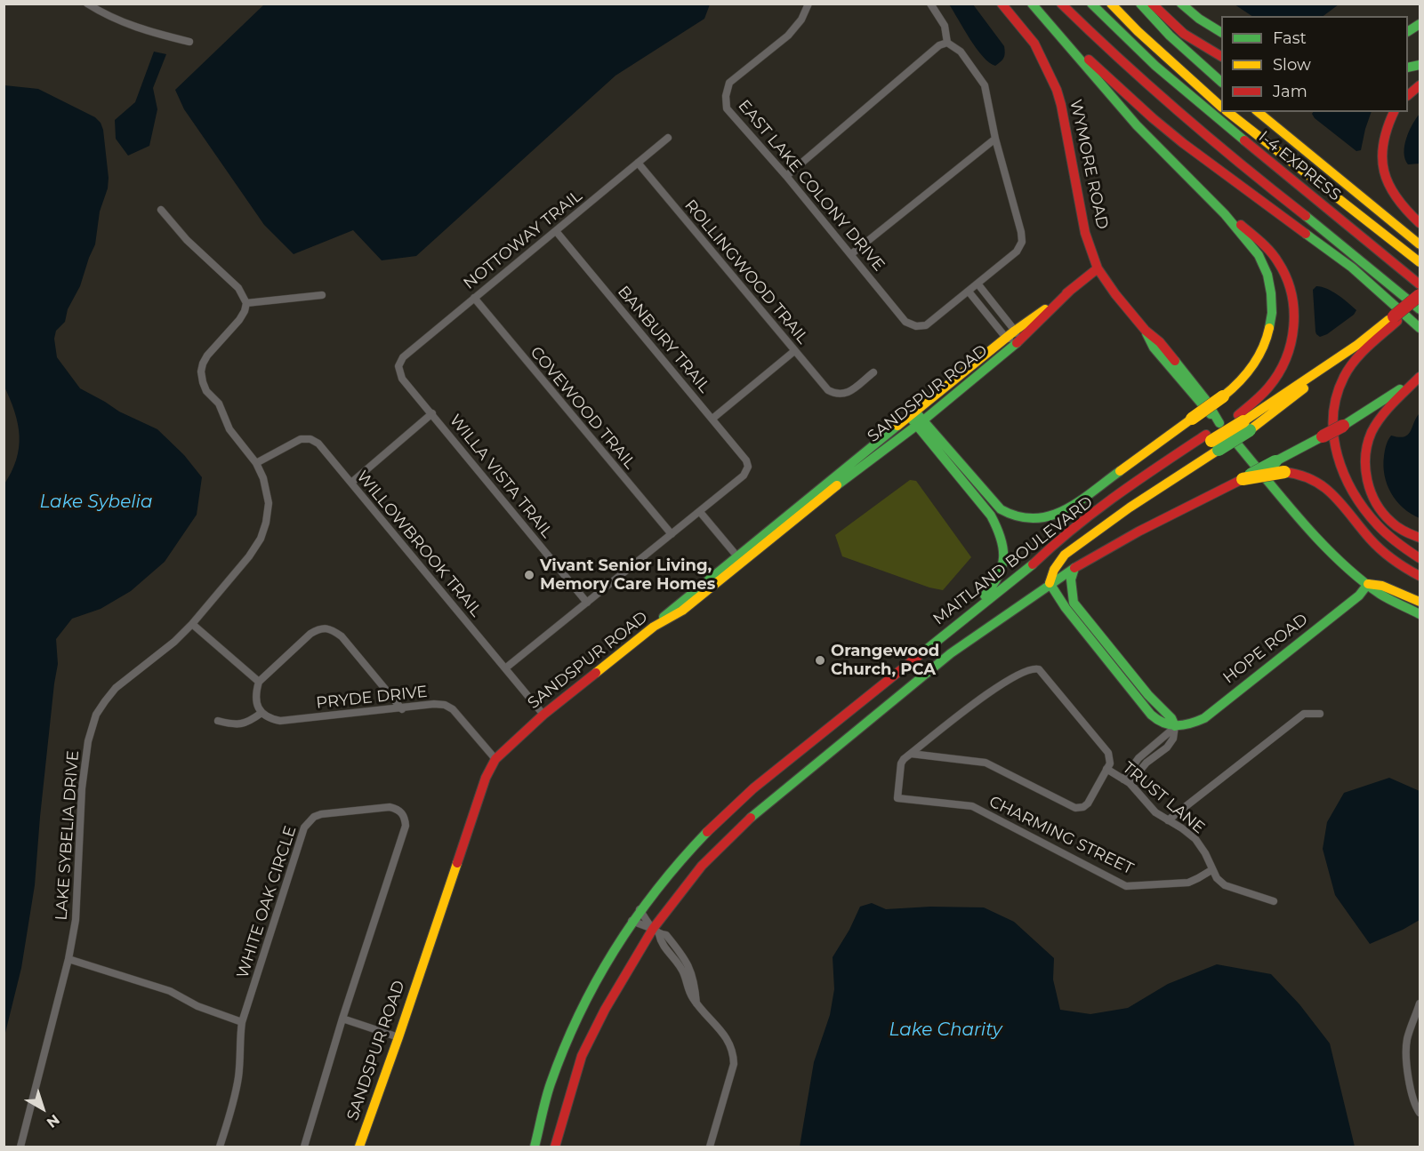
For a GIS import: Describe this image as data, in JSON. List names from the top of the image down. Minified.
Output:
{"streets":{"main road":["WYMORE ROAD","I-4 EXPRESS","SANDSPUR ROAD","MAITLAND BOULEVARD","HOPE ROAD"],"street":["EAST LAKE COLONY DRIVE","NOTTOWAY TRAIL","ROLLINGWOOD TRAIL","BANBURY TRAIL","COVEWOOD TRAIL","WILLA VISTA TRAIL","WILLOWBROOK TRAIL","PRYDE DRIVE","TRUST LANE","LAKE SYBELIA DRIVE","CHARMING STREET","WHITE OAK CIRCLE"]},"crossings":[["WYMORE ROAD","SANDSPUR ROAD"],["WYMORE ROAD","HOPE ROAD"],["NOTTOWAY TRAIL","ROLLINGWOOD TRAIL"],["NOTTOWAY TRAIL","BANBURY TRAIL"],["NOTTOWAY TRAIL","COVEWOOD TRAIL"],["NOTTOWAY TRAIL","WILLA VISTA TRAIL"],["SANDSPUR ROAD","WILLOWBROOK TRAIL"],["SANDSPUR ROAD","PRYDE DRIVE"],["WILLOWBROOK TRAIL","LAKE SYBELIA DRIVE"],["TRUST LANE","CHARMING STREET"]],"water":["Lake Sybelia","Lake Charity"],"places":["Vivant Senior Living, Memory Care Homes","Orangewood Church, PCA"],"legend":["Fast","Slow","Jam"],"north":"bottom right"}
